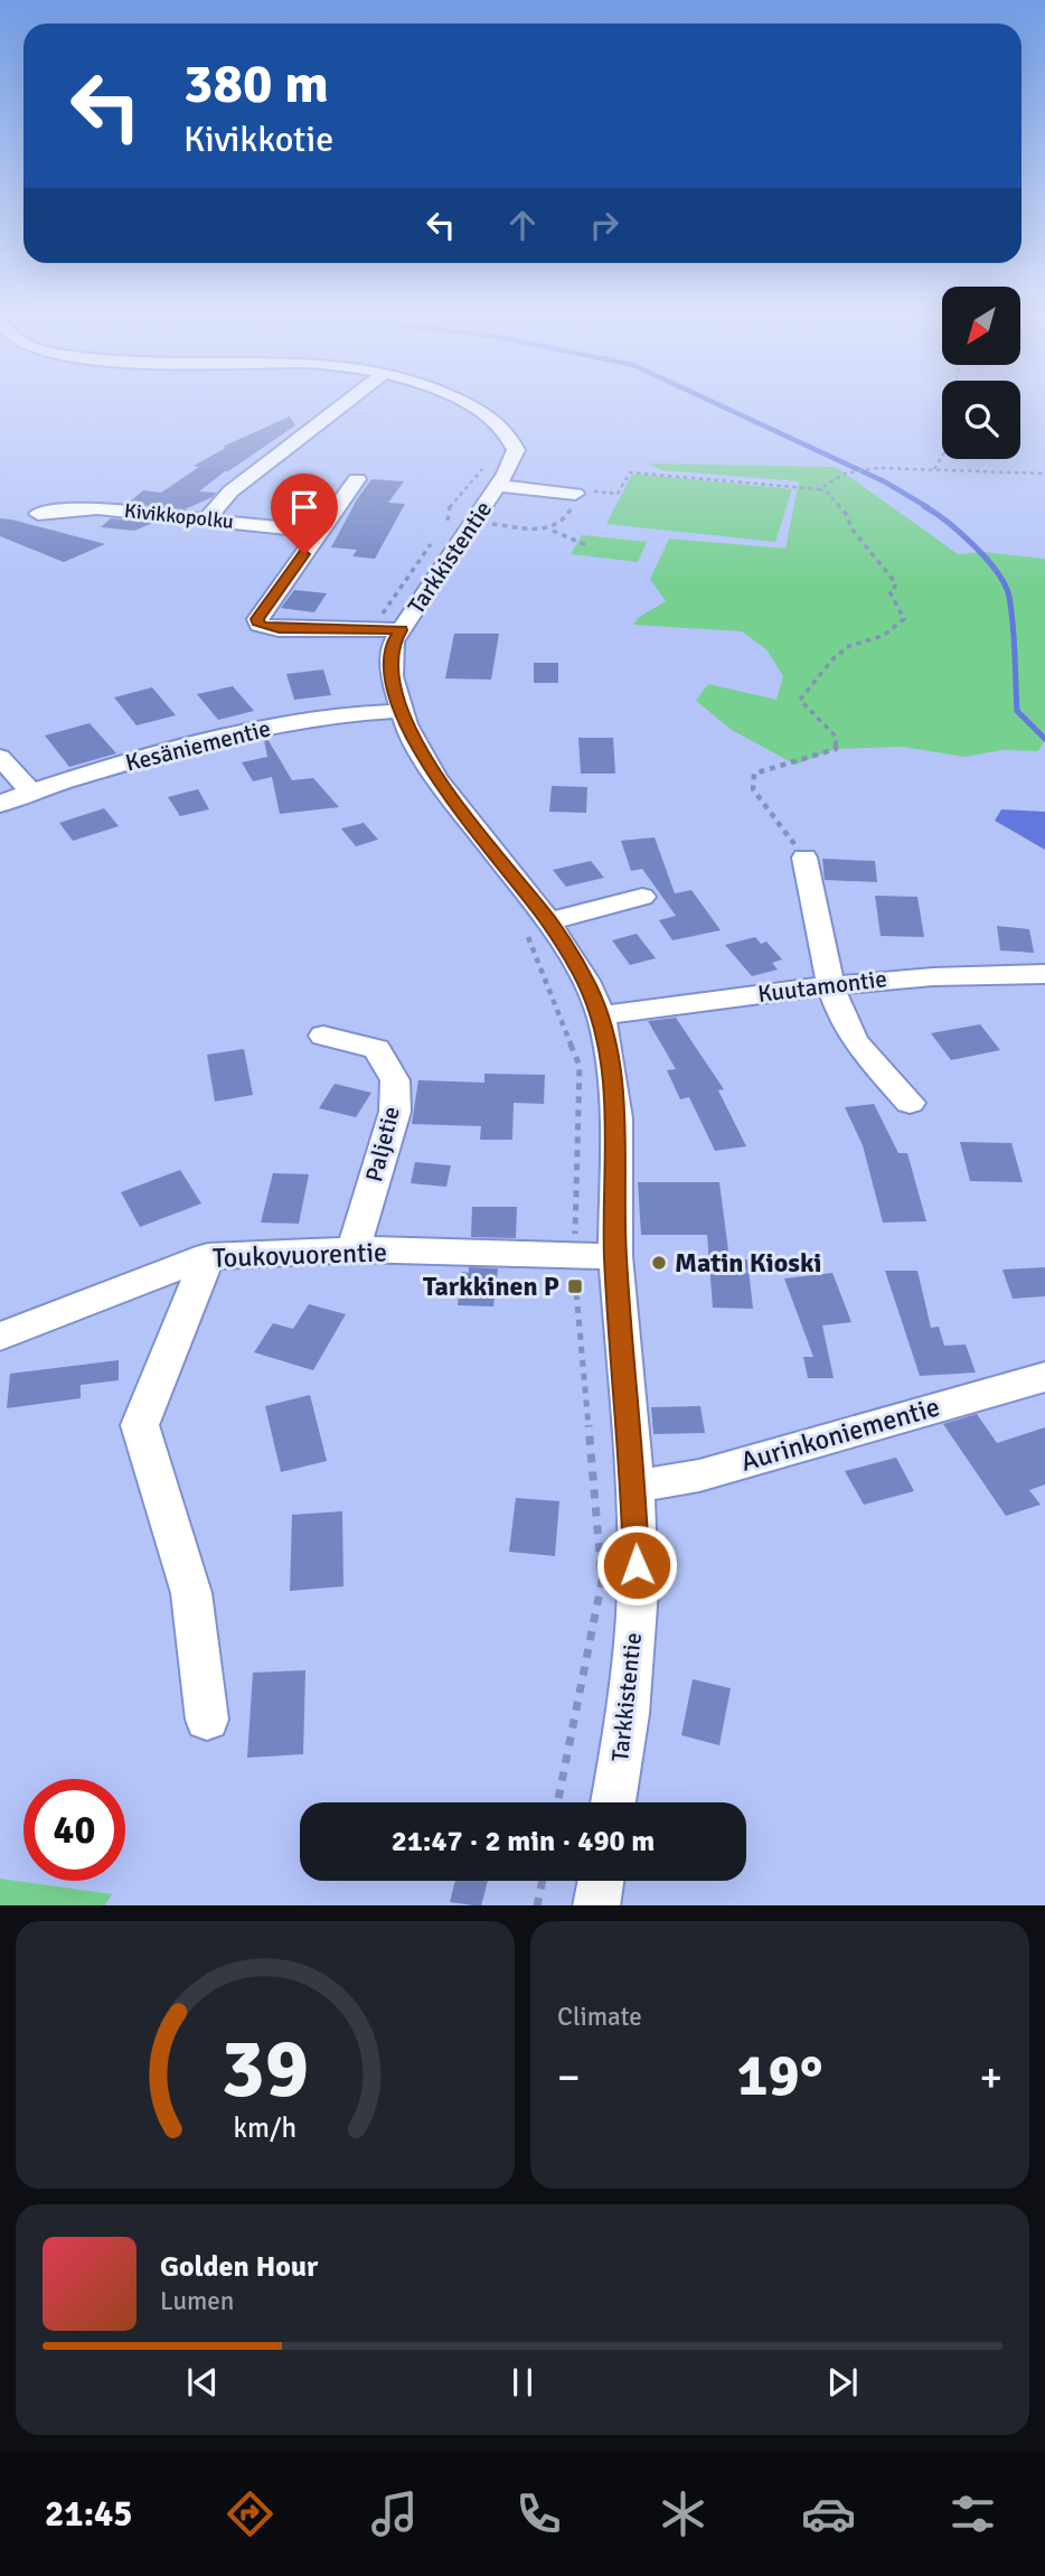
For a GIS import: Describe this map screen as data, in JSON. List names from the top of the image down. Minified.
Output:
{"streets":{"street":["Kivikkopolku","Tarkkistentie","Kesäniementie","Kuutamontie","Paljetie","Toukovuorentie","Aurinkoniementie"]},"crossings":[["Tarkkistentie","Kesäniementie"],["Tarkkistentie","Kuutamontie"],["Tarkkistentie","Toukovuorentie"],["Tarkkistentie","Aurinkoniementie"],["Paljetie","Toukovuorentie"]],"places":{"other":["Matin Kioski"],"transit":["Tarkkinen P"]},"north":"bottom left","page":{"turn":["380 m","Kivikkotie"],"limit":"40","trip":"21:47 · 2 min · 490 m","tile":"Climate","heat":["−","19°","+"],"song":["Golden Hour","Lumen"],"tabs":"21:45","gauge":["39","km/h"]}}
